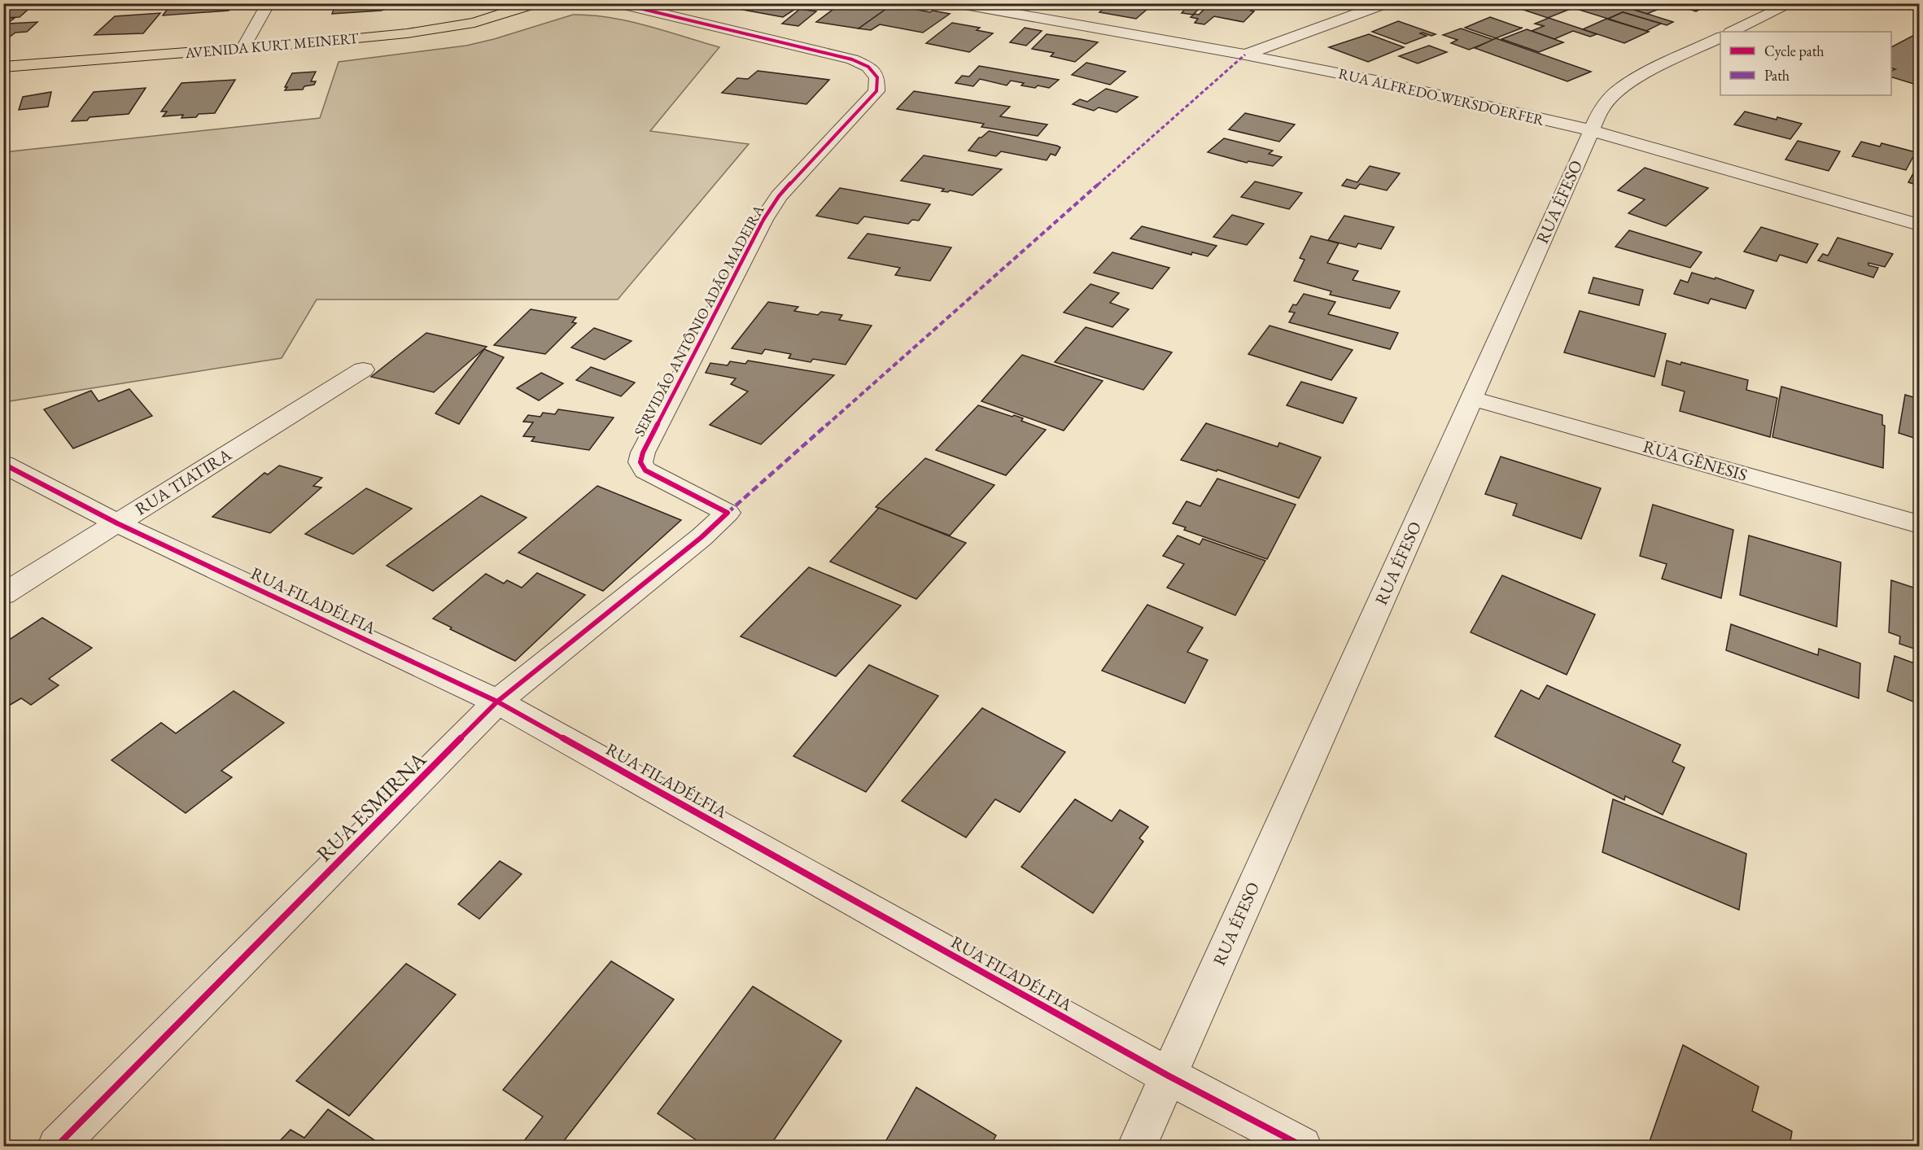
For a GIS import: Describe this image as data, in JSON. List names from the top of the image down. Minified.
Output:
{"streets":{"main road":["AVENIDA KURT MEINERT"],"street":["RUA ALFREDO WERSDOERFER","RUA ÉFESO","SERVIDÃO ANTÔNIO ADÃO MADEIRA","RUA GÊNESIS","RUA TIATIRA","RUA FILADÉLFIA","RUA ESMIRNA"]},"crossings":[["RUA ALFREDO WERSDOERFER","RUA ÉFESO"],["RUA ÉFESO","RUA GÊNESIS"],["RUA ÉFESO","RUA FILADÉLFIA"],["SERVIDÃO ANTÔNIO ADÃO MADEIRA","RUA ESMIRNA"],["RUA TIATIRA","RUA FILADÉLFIA"],["RUA FILADÉLFIA","RUA ESMIRNA"]],"legend":["Cycle path","Path"]}
